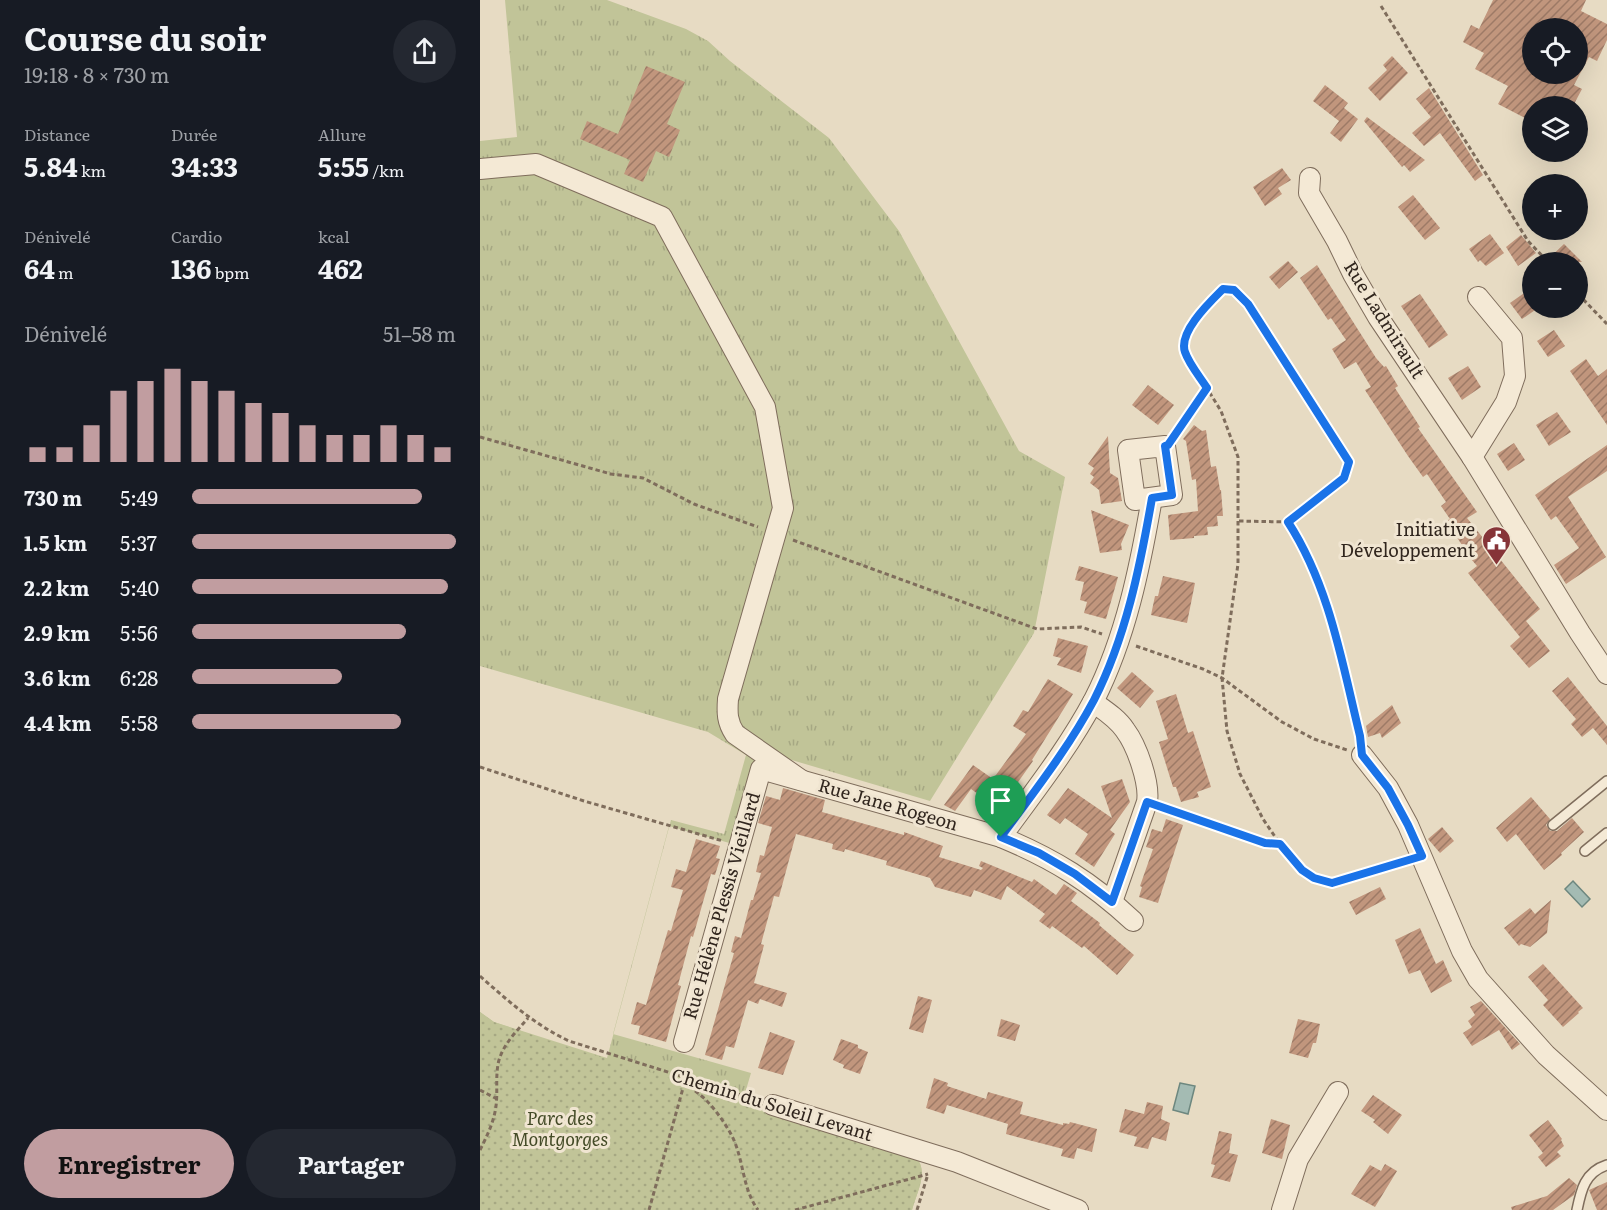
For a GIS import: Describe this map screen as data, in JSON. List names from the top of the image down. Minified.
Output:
{"streets":{"street":["Rue Ladmirault","Rue Jane Rogeon","Rue Hélène Plessis Vieillard","Chemin du Soleil Levant"]},"crossings":[["Rue Jane Rogeon","Rue Hélène Plessis Vieillard"]],"parks":["Parc des Montgorges"],"places":{"public building":["Initiative Développement"]},"page":{"heading":["Course du soir","19:18 · 8 × 730 m"],"map_buttons":["+","−"],"stats":[["Distance","5.84 km"],["Durée","34:33"],["Allure","5:55 /km"],["Dénivelé","64 m"],["Cardio","136 bpm"],["kcal","462"]],"chart":["Dénivelé","51–58 m"],"list":[{"name":"730 m","note":"5:49"},{"name":"1.5 km","note":"5:37"},{"name":"2.2 km","note":"5:40"},{"name":"2.9 km","note":"5:56"},{"name":"3.6 km","note":"6:28"},{"name":"4.4 km","note":"5:58"}],"buttons":["Enregistrer","Partager"]}}
